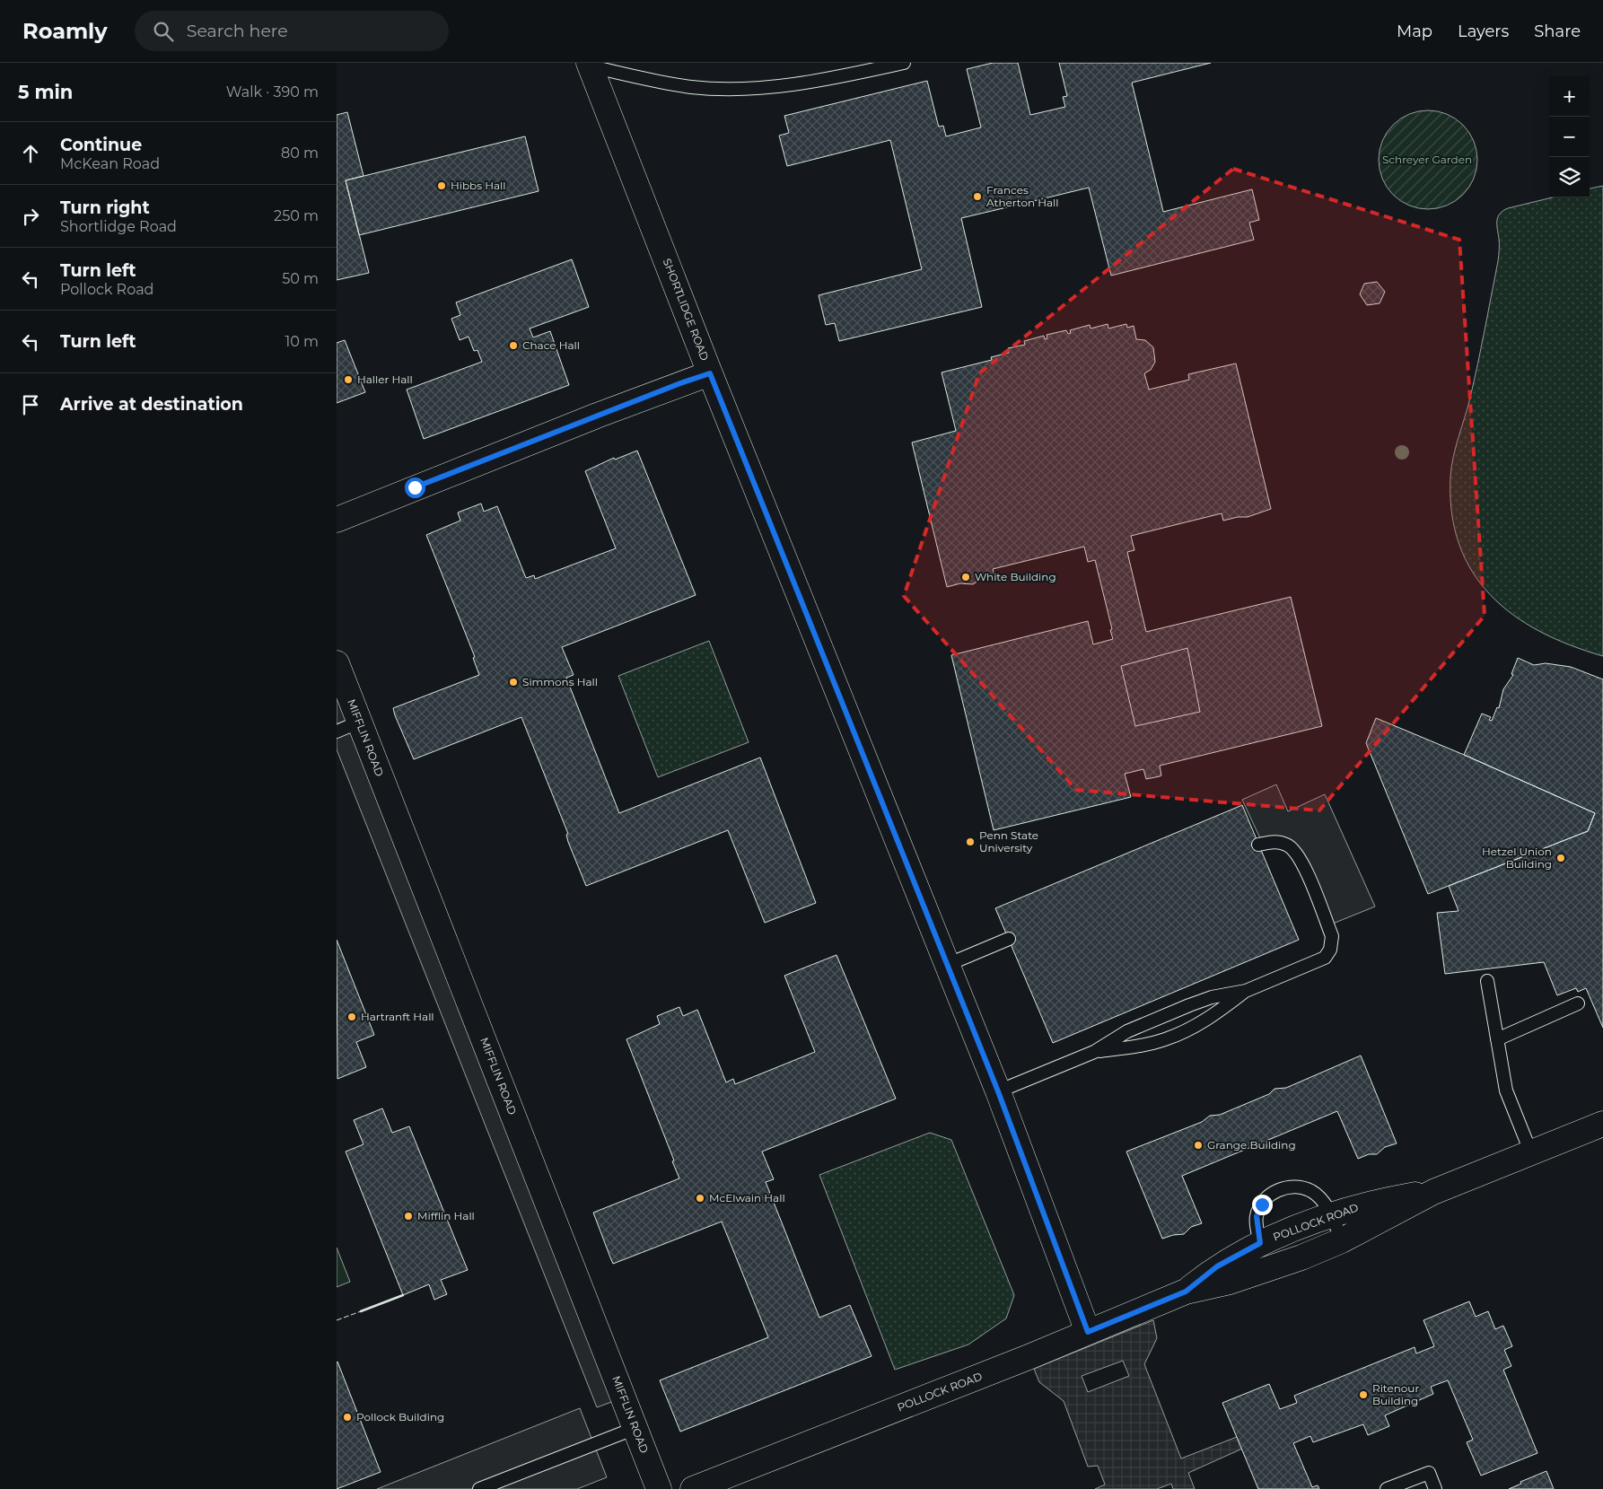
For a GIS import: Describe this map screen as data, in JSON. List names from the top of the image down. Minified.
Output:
{"streets":{"street":["SHORTLIDGE ROAD","MIFFLIN ROAD","POLLOCK ROAD"]},"crossings":[["SHORTLIDGE ROAD","POLLOCK ROAD"]],"parks":["Schreyer Garden"],"places":["Hibbs Hall","Frances Atherton Hall","Chace Hall","Haller Hall","White Building","Simmons Hall","Penn State University","Hetzel Union Building","Hartranft Hall","Grange Building","McElwain Hall","Mifflin Hall","Ritenour Building","Pollock Building"],"page":{"header":"Roamly","search":"Search here","nav":["Map","Layers","Share"],"heading":["5 min","Walk · 390 m"],"map_buttons":["+","−"],"list":[["Continue","McKean Road","80 m"],["Turn right","Shortlidge Road","250 m"],["Turn left","Pollock Road","50 m"],["Turn left","10 m"],"Arrive at destination"]}}
